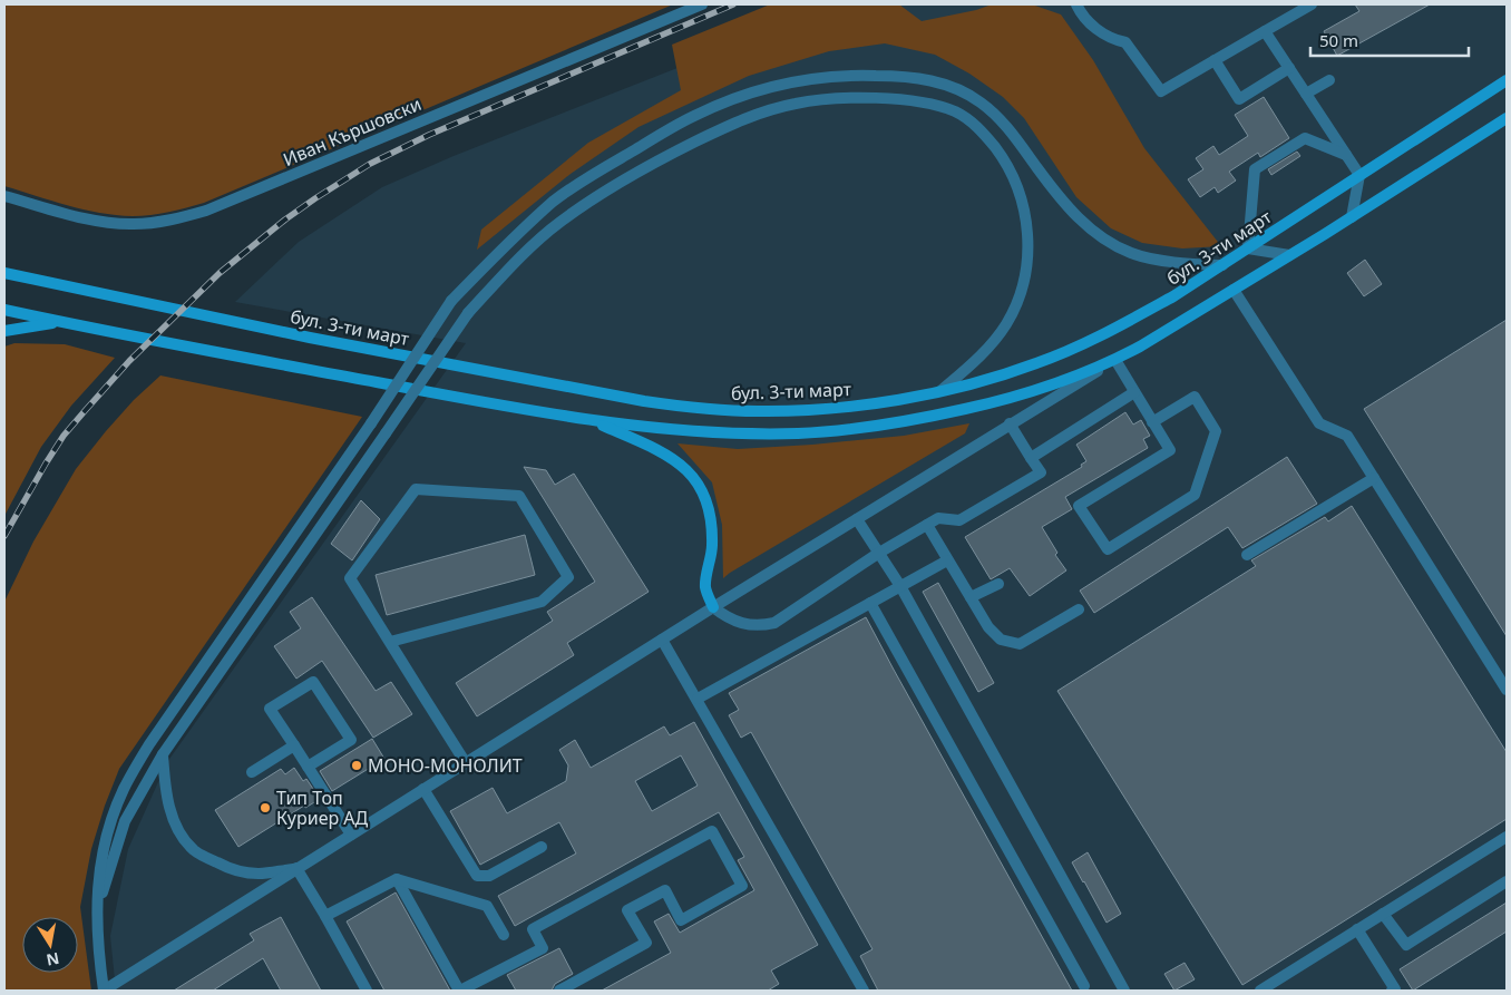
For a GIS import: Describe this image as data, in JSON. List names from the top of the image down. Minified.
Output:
{"streets":{"main road":["бул. 3-ти март"],"street":["Иван Кършовски"]},"places":["МОНО-МОНОЛИТ","Тип Топ Куриер АД"],"scale_bar":"50 m","north":"bottom"}
